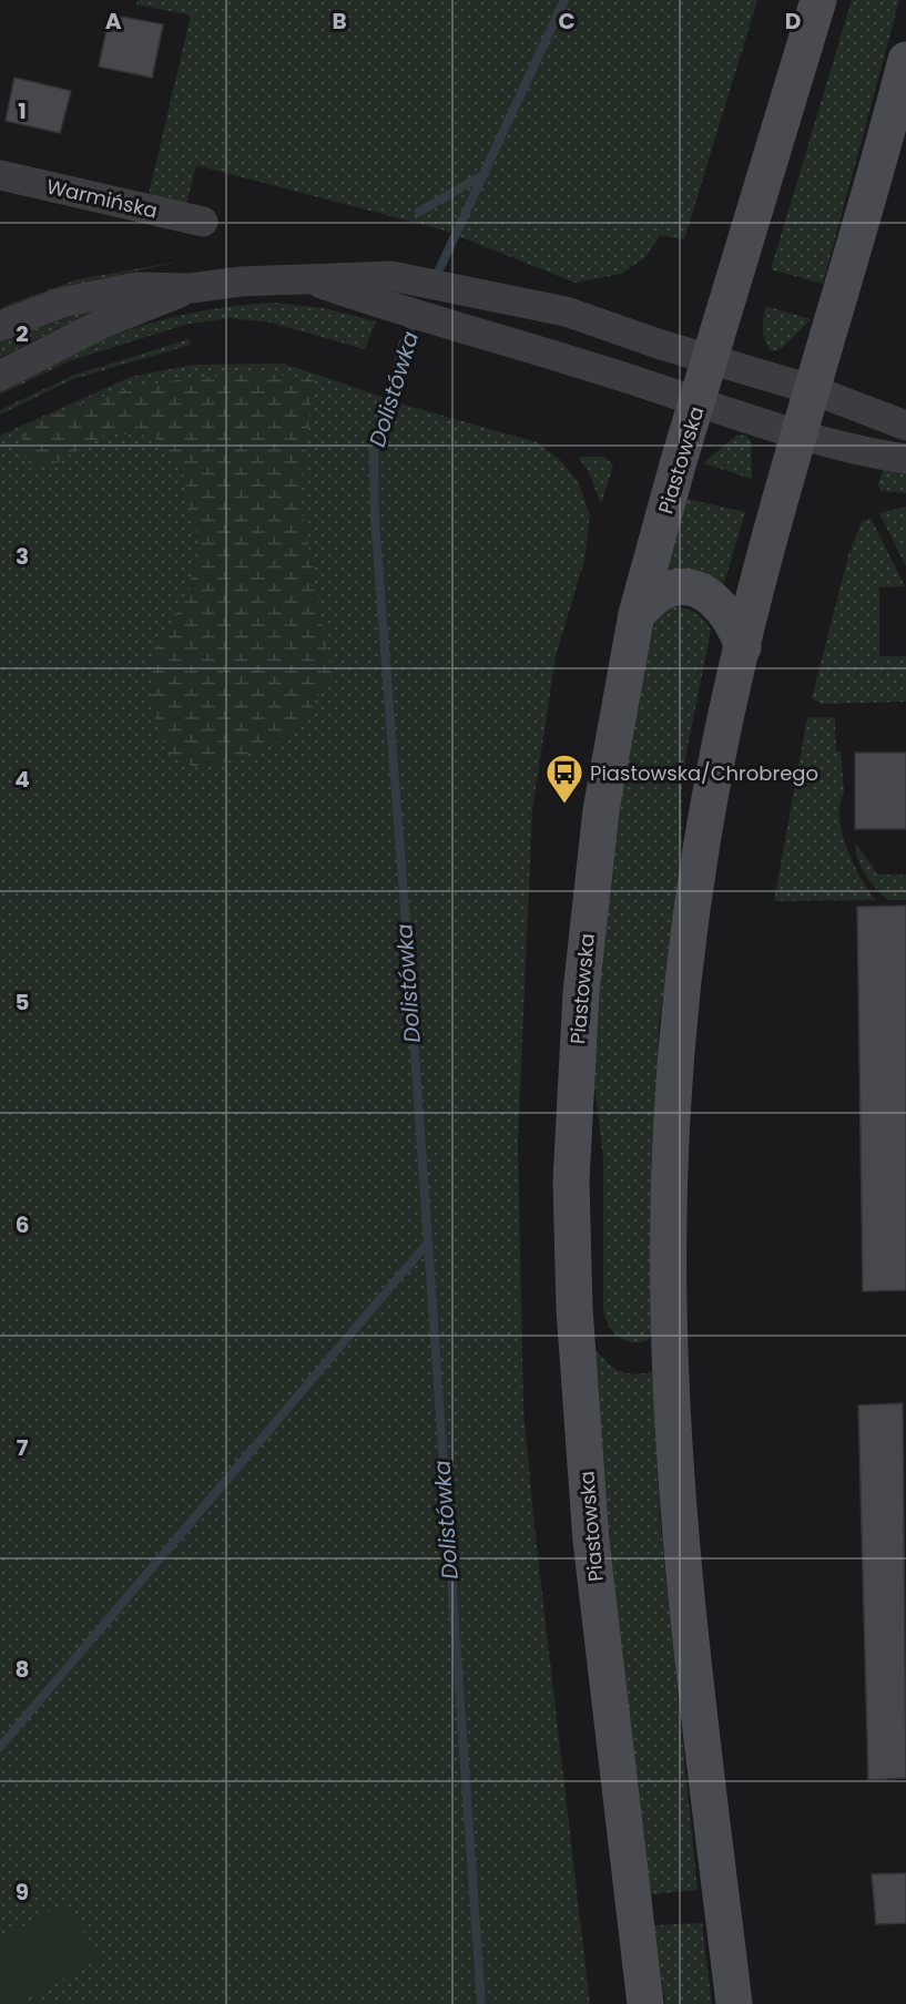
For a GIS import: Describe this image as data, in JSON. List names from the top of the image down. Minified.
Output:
{"streets":{"main road":["Piastowska"],"street":["Warmińska"]},"water":["Dolistówka"],"places":{"bus stop":["Piastowska/Chrobrego"]},"grid":{"columns":["A","B","C","D"],"rows":["1","2","3","4","5","6","7","8","9"]}}
